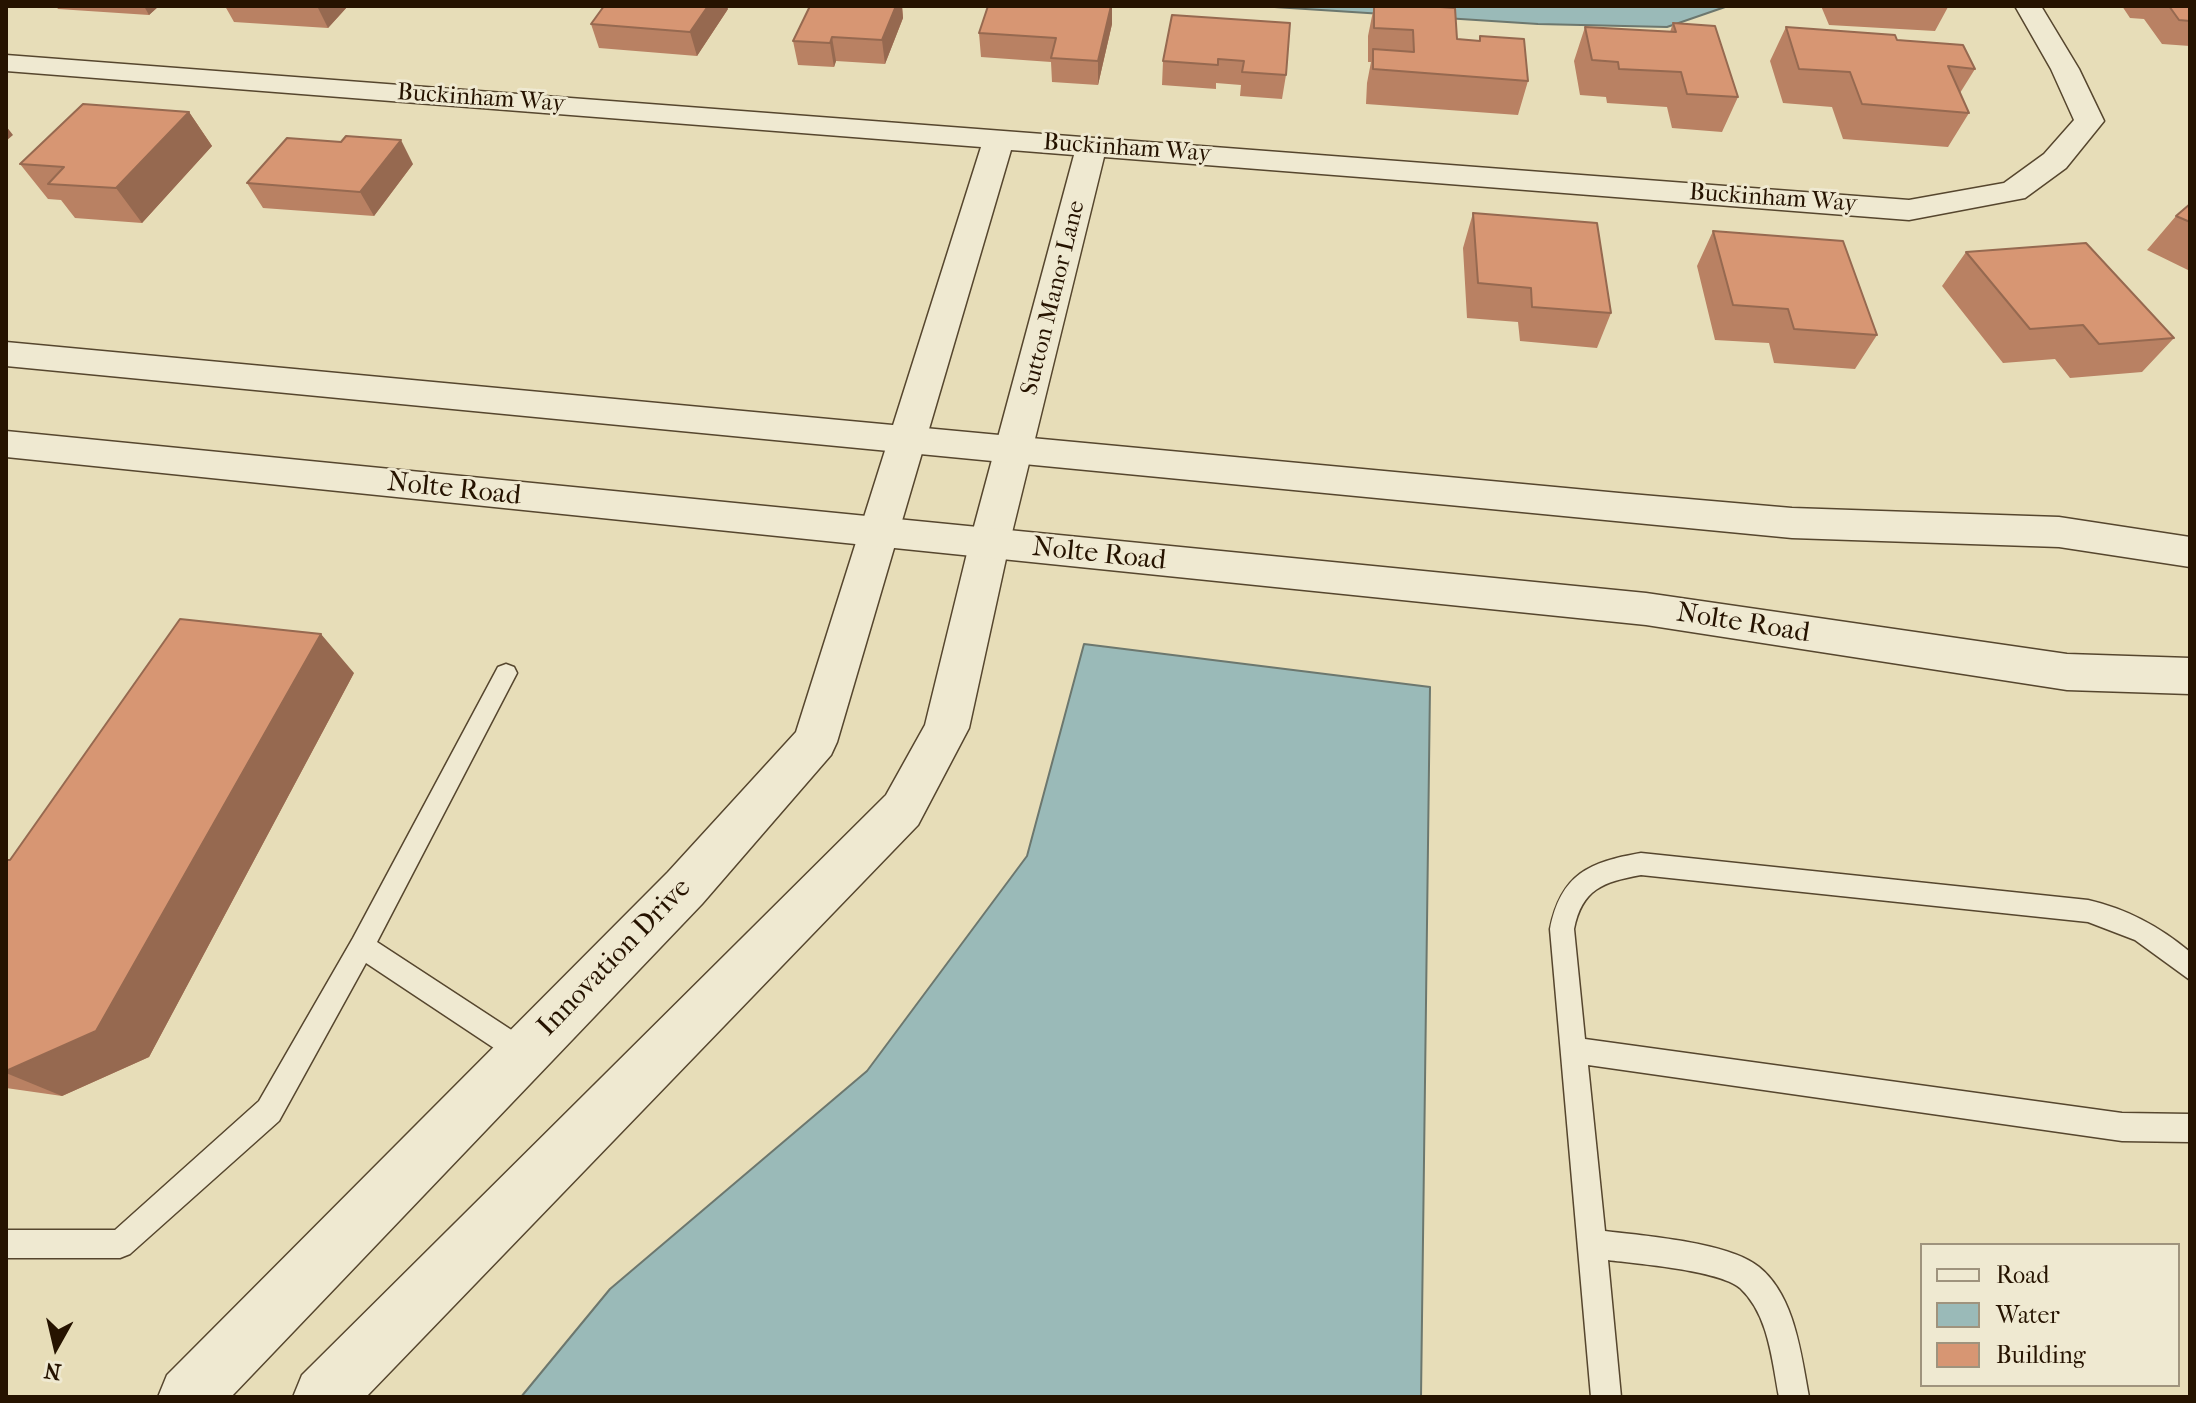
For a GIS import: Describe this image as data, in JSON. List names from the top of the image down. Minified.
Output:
{"streets":{"street":["Buckinham Way","Sutton Manor Lane","Nolte Road","Innovation Drive"]},"crossings":[["Buckinham Way","Sutton Manor Lane"],["Nolte Road","Innovation Drive"]],"legend":["Road","Water","Building"],"north":"bottom"}
